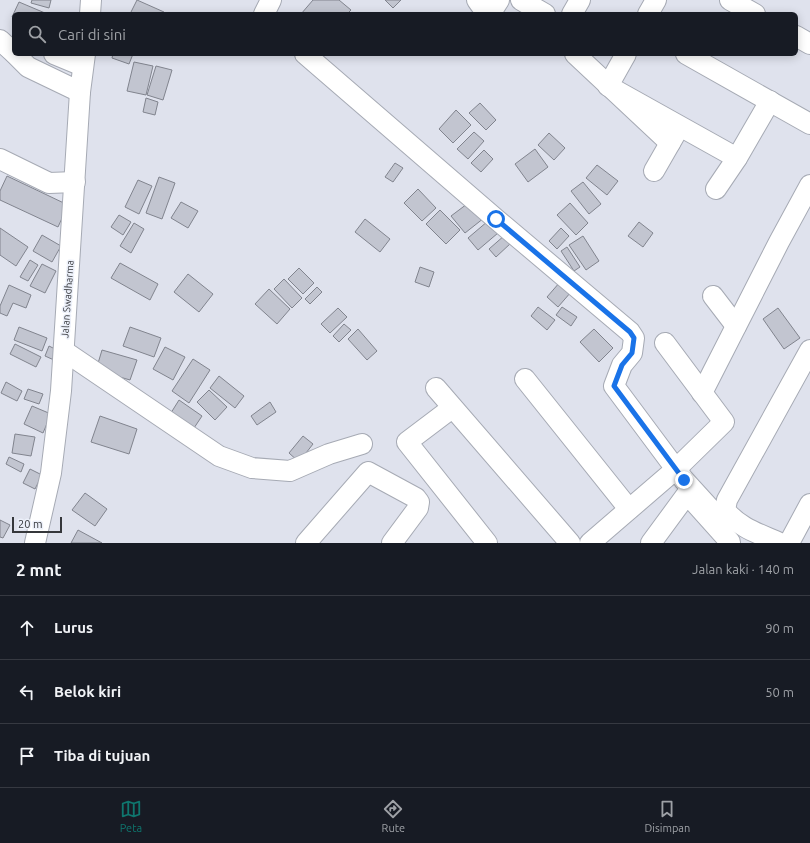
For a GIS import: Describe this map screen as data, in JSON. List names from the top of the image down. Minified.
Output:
{"streets":{"street":["Jalan Swadharma"]},"scale_bar":"20 m","page":{"search":"Cari di sini","scale":"20 m","heading":["2 mnt","Jalan kaki · 140 m"],"list":[["Lurus","90 m"],["Belok kiri","50 m"],"Tiba di tujuan"],"nav":["Peta","Rute","Disimpan"]}}
